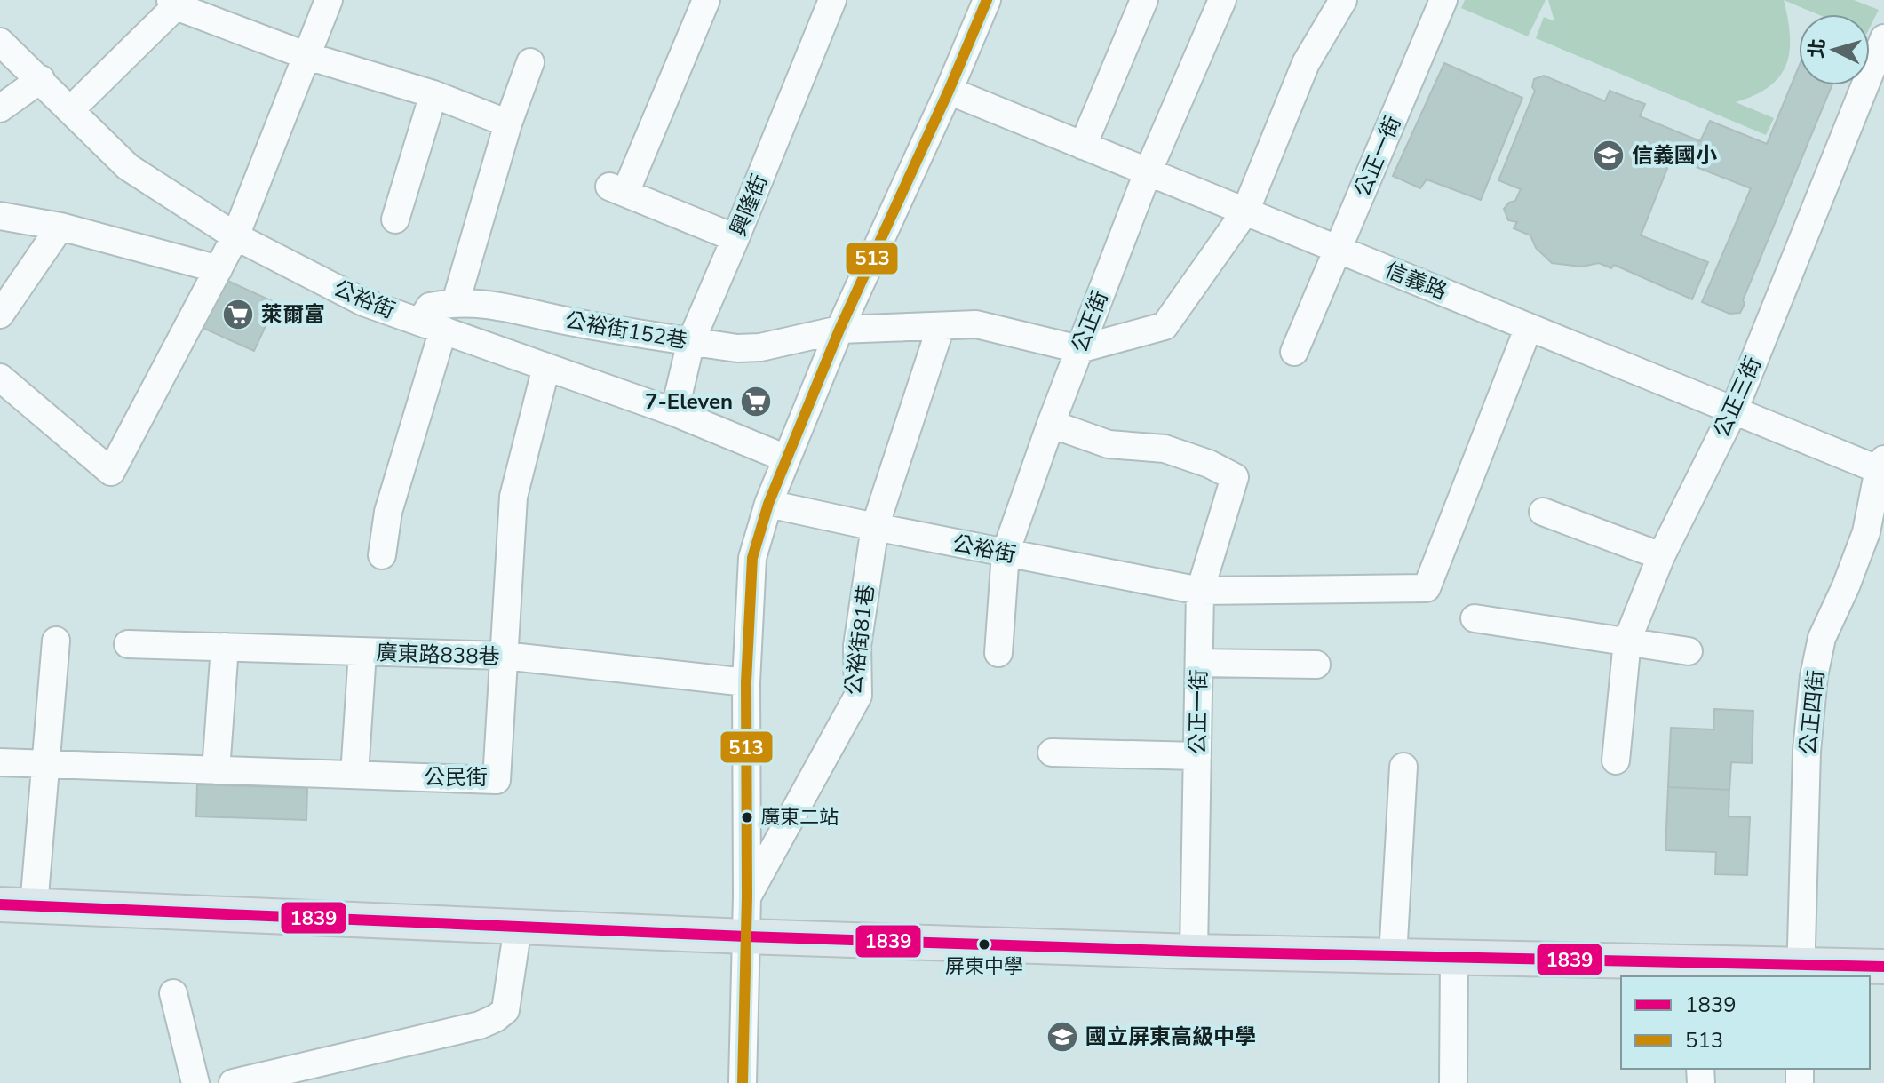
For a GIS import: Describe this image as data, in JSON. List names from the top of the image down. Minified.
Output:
{"streets":{"street":["公正一街","興隆街","信義路","公裕街","公正街","公裕街152巷","公正三街","公裕街81巷","廣東路838巷","公正四街","公民街"]},"crossings":[["公正一街","信義路"],["公正一街","公裕街"],["公正一街","公正街"],["興隆街","公裕街"],["興隆街","公裕街152巷"],["信義路","公裕街"],["信義路","公正街"],["信義路","公正三街"],["信義路","公正四街"],["公裕街","公正街"],["公裕街","公裕街152巷"],["公裕街","公裕街81巷"],["公裕街","公民街"],["公正街","公裕街152巷"],["公裕街152巷","公裕街81巷"],["廣東路838巷","公民街"]],"places":{"school or university":["信義國小","國立屏東高級中學"],"supermarket":["萊爾富","7-Eleven"],"other":["廣東二站","屏東中學"]},"lines":["transit line 513","transit line 1839"],"legend":["1839","513"],"north":"left"}
